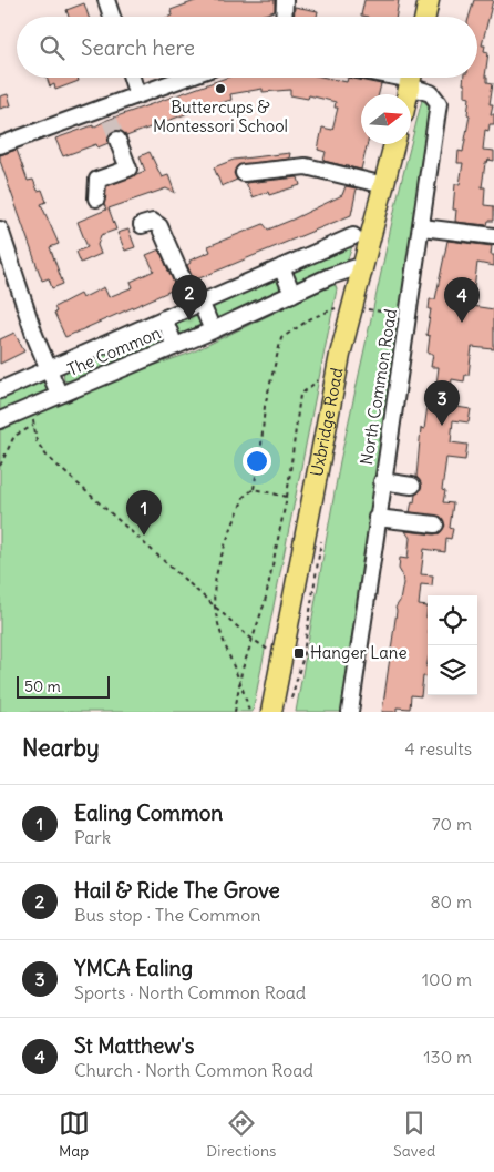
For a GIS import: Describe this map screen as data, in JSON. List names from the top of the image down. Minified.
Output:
{"streets":{"main road":["Uxbridge Road"],"street":["The Common","North Common Road"]},"crossings":[["The Common","Uxbridge Road"]],"places":{"other":["Buttercups & Montessori School"],"transit":["Hanger Lane"]},"scale_bar":"50 m","north":"right","page":{"search":"Search here","pins":["2","4","3","1"],"scale":"50 m","heading":["Nearby","4 results"],"list":[{"mark":"1","name":"Ealing Common","note":"Park","value":"70 m"},{"mark":"2","name":"Hail & Ride The Grove","note":"Bus stop · The Common","value":"80 m"},{"mark":"3","name":"YMCA Ealing","note":"Sports · North Common Road","value":"100 m"},{"mark":"4","name":"St Matthew's","note":"Church · North Common Road","value":"130 m"}],"nav":["Map","Directions","Saved"]}}
